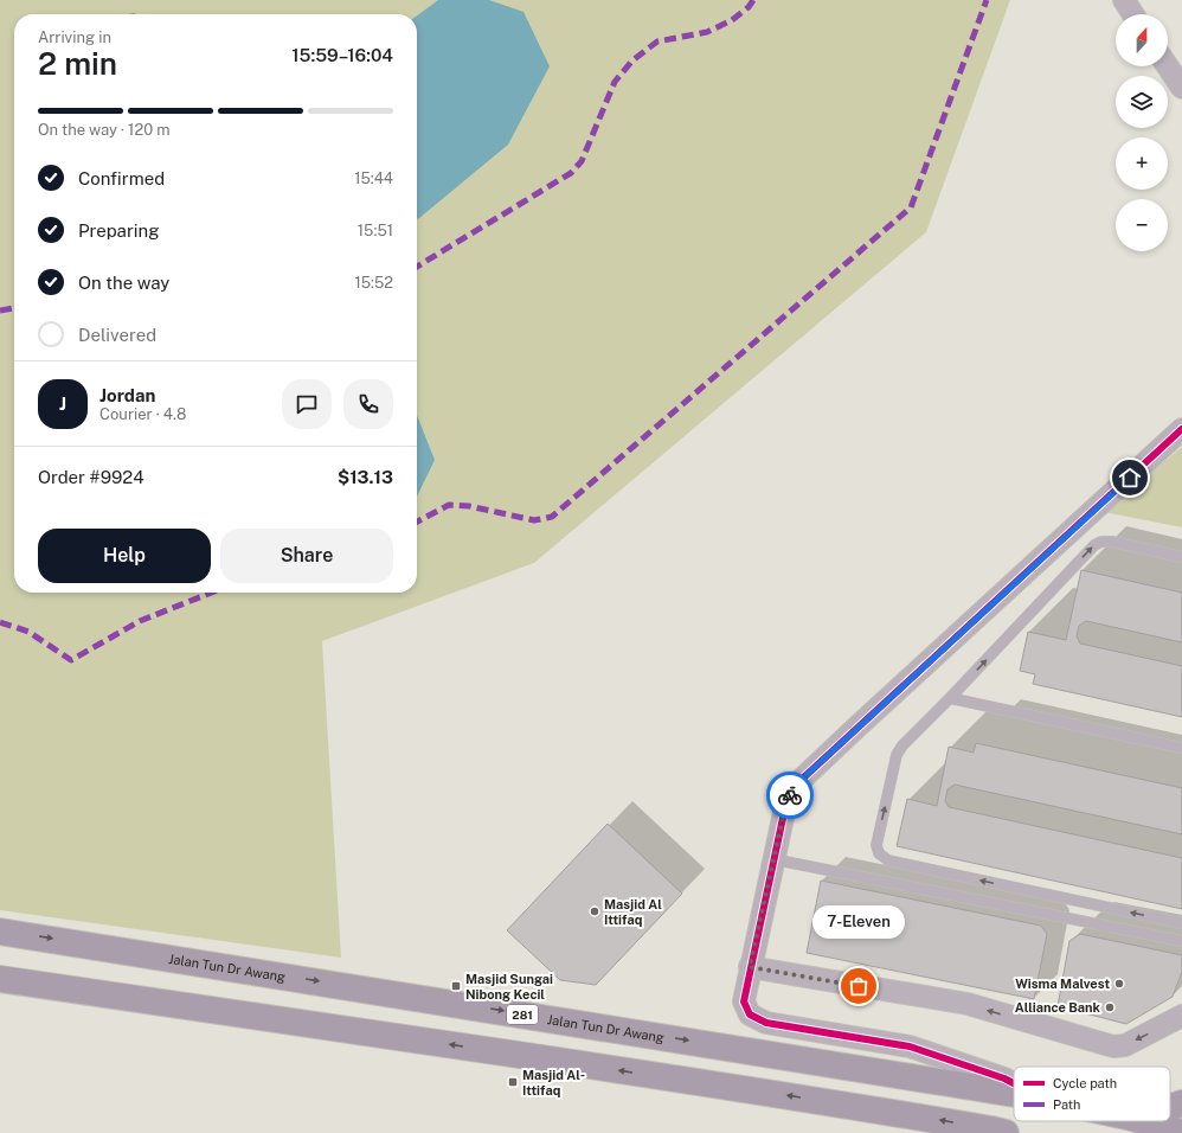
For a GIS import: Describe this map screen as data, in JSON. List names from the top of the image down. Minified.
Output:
{"streets":{"main road":["Jalan Tun Dr Awang","281"]},"places":{"other":["Masjid Al Ittifaq","Wisma Malvest","7-Eleven","Alliance Bank"],"transit":["Masjid Sungai Nibong Kecil","Masjid Al- Ittifaq"]},"legend":["Cycle path","Path"],"north":"top","page":{"map_buttons":["+","−"],"heading":["2 min","Arriving in","15:59–16:04"],"panel":["Jordan","Courier · 4.8","Order #9924","$13.13"],"bar":"On the way · 120 m","list":[["Confirmed","15:44"],["Preparing","15:51"],["On the way","15:52"],"Delivered"],"round":"J","buttons":["Help","Share"],"bubble":"7-Eleven"}}
